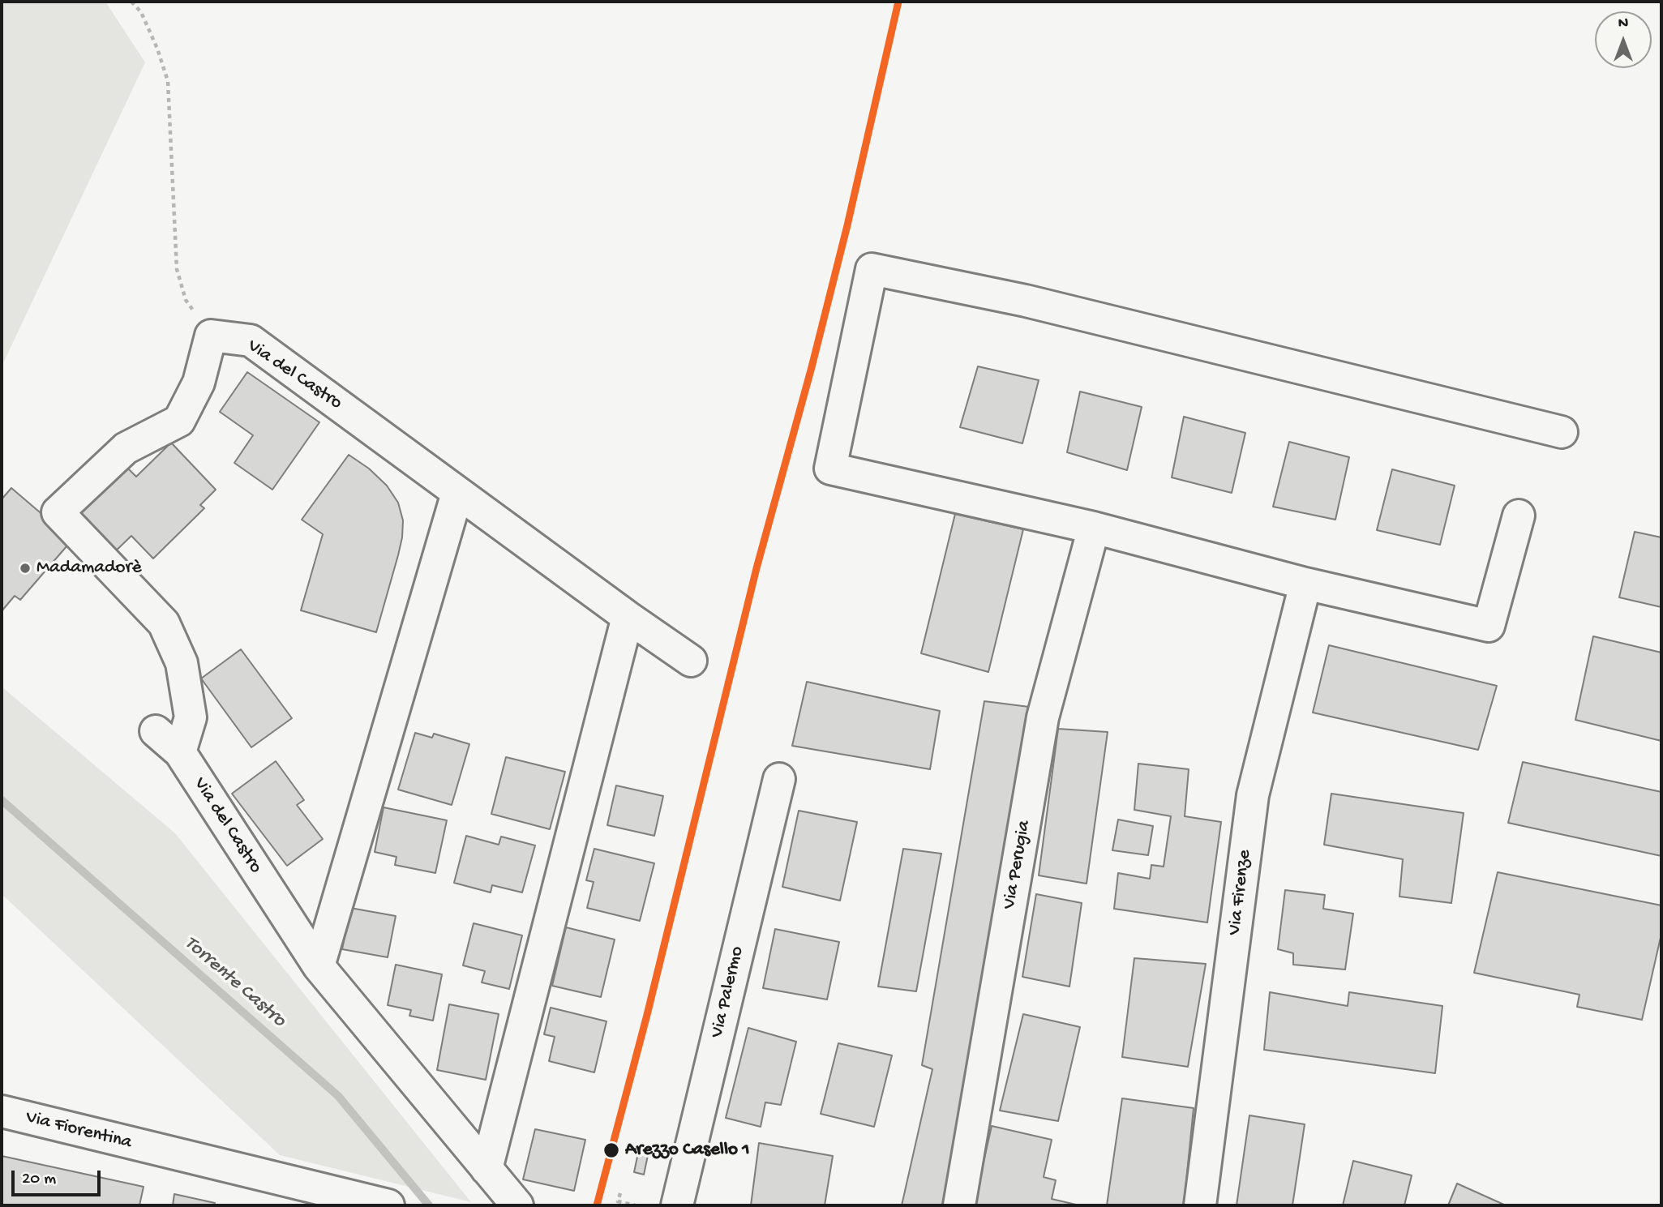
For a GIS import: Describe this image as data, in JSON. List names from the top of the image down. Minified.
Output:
{"streets":{"street":["Via del Castro","Via Perugia","Via Firenze","Via Palermo","Via Fiorentina"]},"water":["Torrente Castro"],"places":["Madamadorè","Arezzo Casello 1"],"scale_bar":"20 m","north":"top"}
